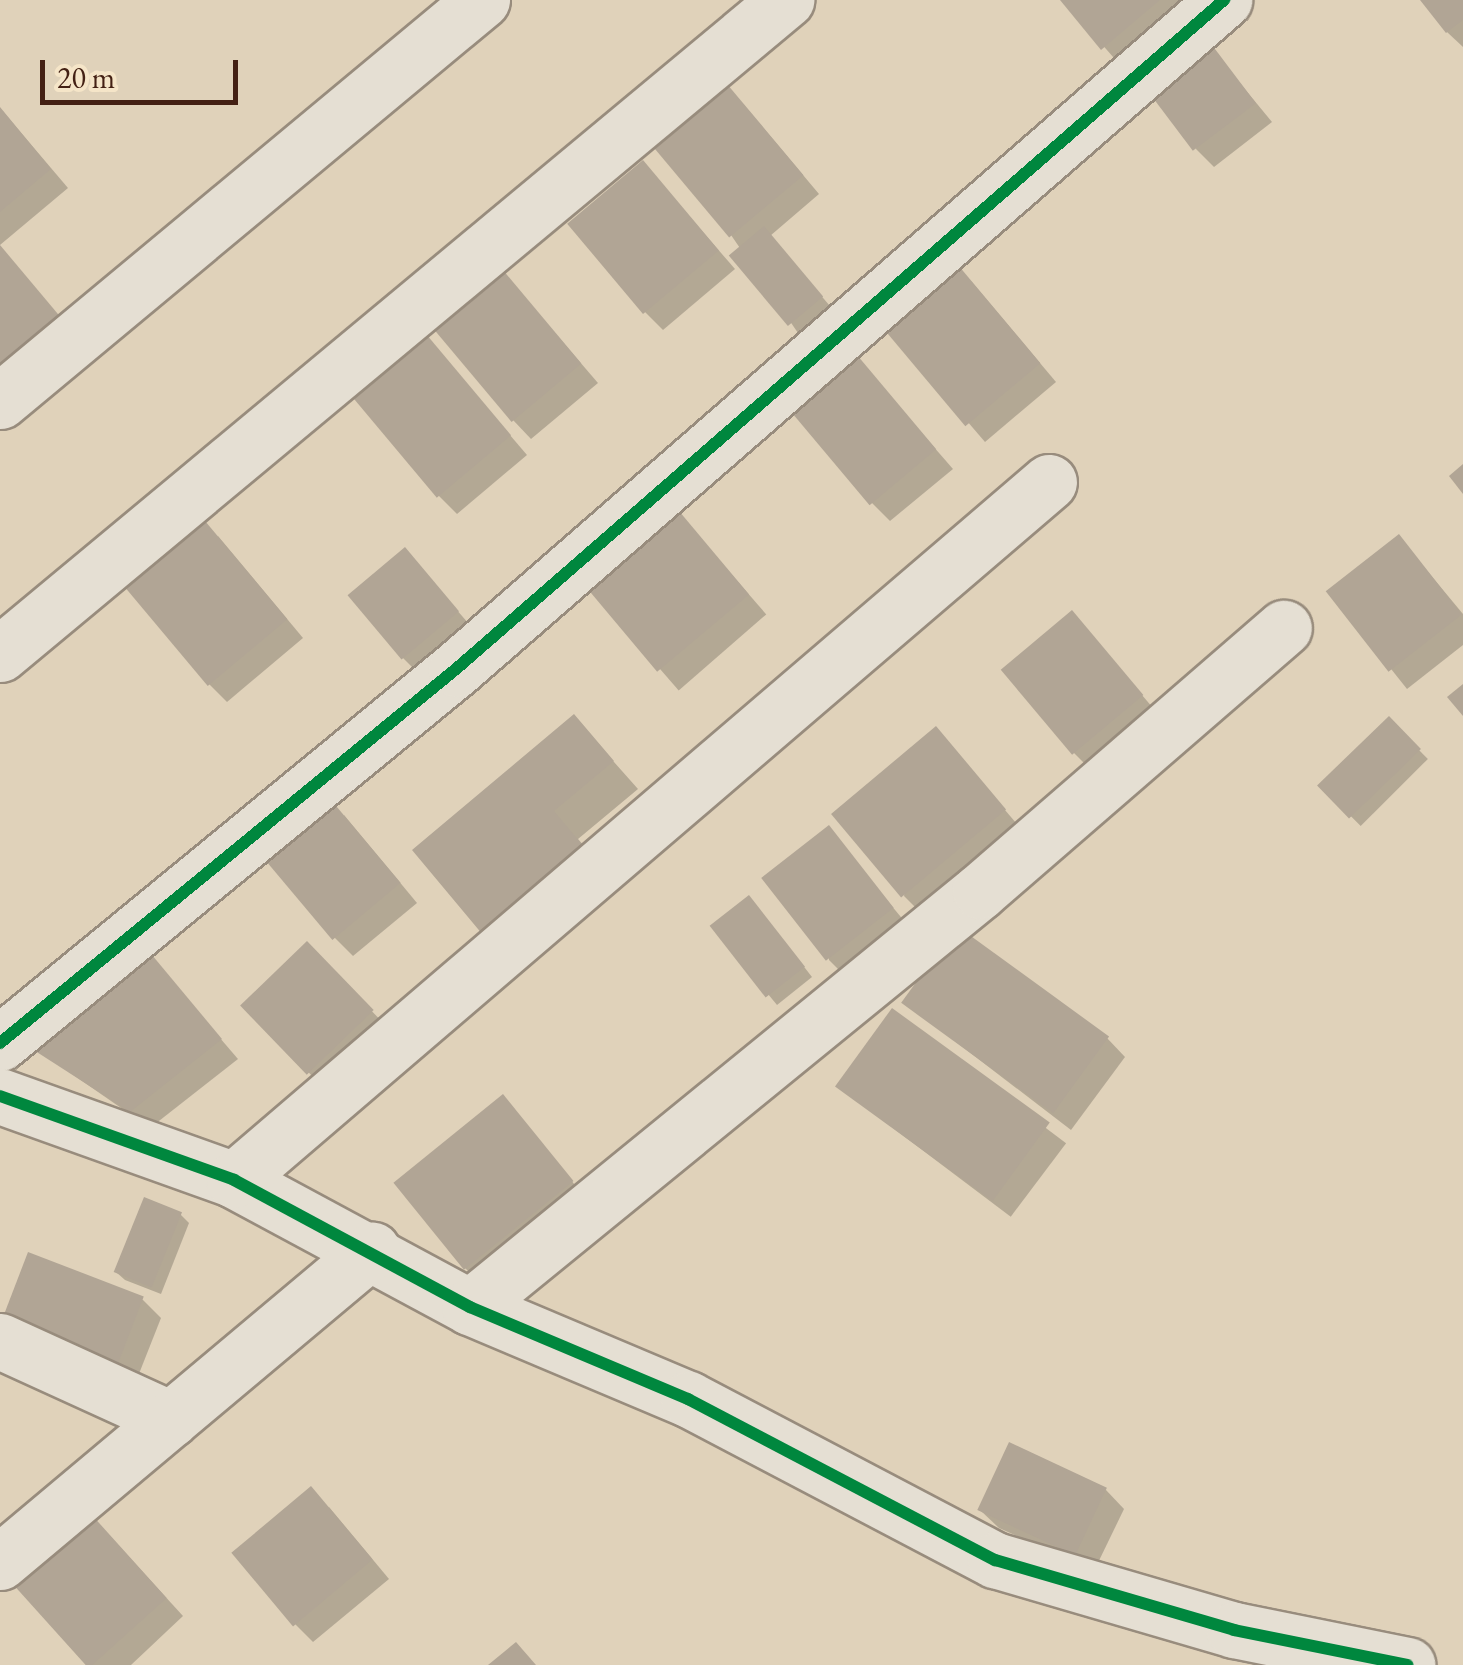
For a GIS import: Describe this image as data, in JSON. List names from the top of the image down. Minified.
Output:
{"scale_bar":"20 m"}
